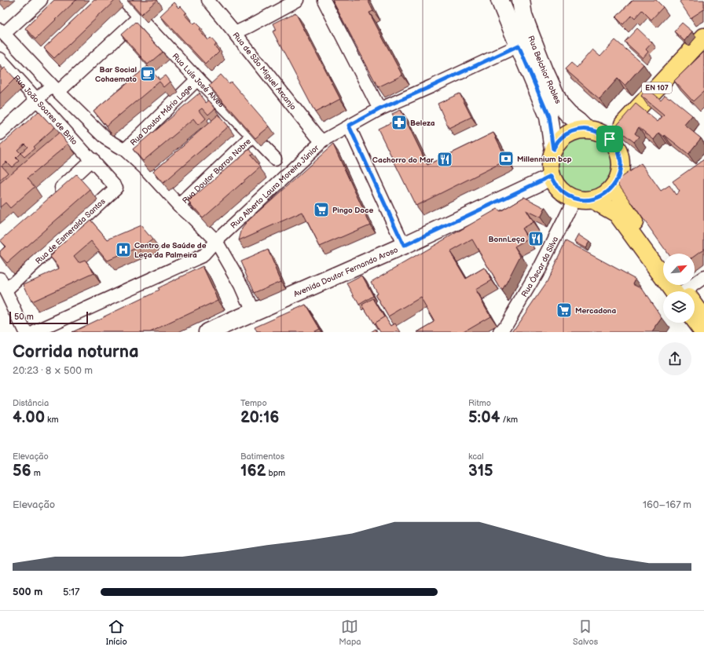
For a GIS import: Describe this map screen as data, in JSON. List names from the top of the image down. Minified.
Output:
{"streets":{"main road":["Rua Belchior Robles","EN 107","Avenida Doutor Fernando Aroso"],"street":["Rua de São Miguel Arcanjo","Rua Luís José Alves","Rua João Soares de Brito","Rua Doutor Mário Lage","Rua Doutor Barros Nobre","Rua Alberto Laura Moreira Júnior","Rua de Esmeralda Santos","Rua Óscar da Silva"]},"crossings":[["Rua Belchior Robles","EN 107"],["Rua Belchior Robles","Rua Alberto Laura Moreira Júnior"],["Rua Belchior Robles","Rua Óscar da Silva"],["Rua Belchior Robles","Avenida Doutor Fernando Aroso"],["Rua de São Miguel Arcanjo","Rua Alberto Laura Moreira Júnior"],["Rua Luís José Alves","Rua Doutor Mário Lage"],["Rua Luís José Alves","Rua Doutor Barros Nobre"],["EN 107","Rua Óscar da Silva"],["EN 107","Avenida Doutor Fernando Aroso"],["Rua João Soares de Brito","Rua de Esmeralda Santos"],["Rua Óscar da Silva","Avenida Doutor Fernando Aroso"]],"places":{"cafe":["Bar Social Cohaemato"],"pharmacy":["Beleza"],"bank":["Millennium bcp"],"restaurant":["Cachorro do Mar","BonnLeça"],"supermarket":["Pingo Doce","Mercadona"],"hospital":["Centro de Saúde de Leça da Palmeira"]},"scale_bar":"50 m","north":"top right","page":{"scale":"50 m","heading":["Corrida noturna","20:23 · 8 × 500 m"],"stats":[["Distância","4.00 km"],["Tempo","20:16"],["Ritmo","5:04 /km"],["Elevação","56 m"],["Batimentos","162 bpm"],["kcal","315"]],"chart":["Elevação","160–167 m"],"list":[{"name":"500 m","note":"5:17"}],"tabs":["Início","Mapa","Salvos"]}}
